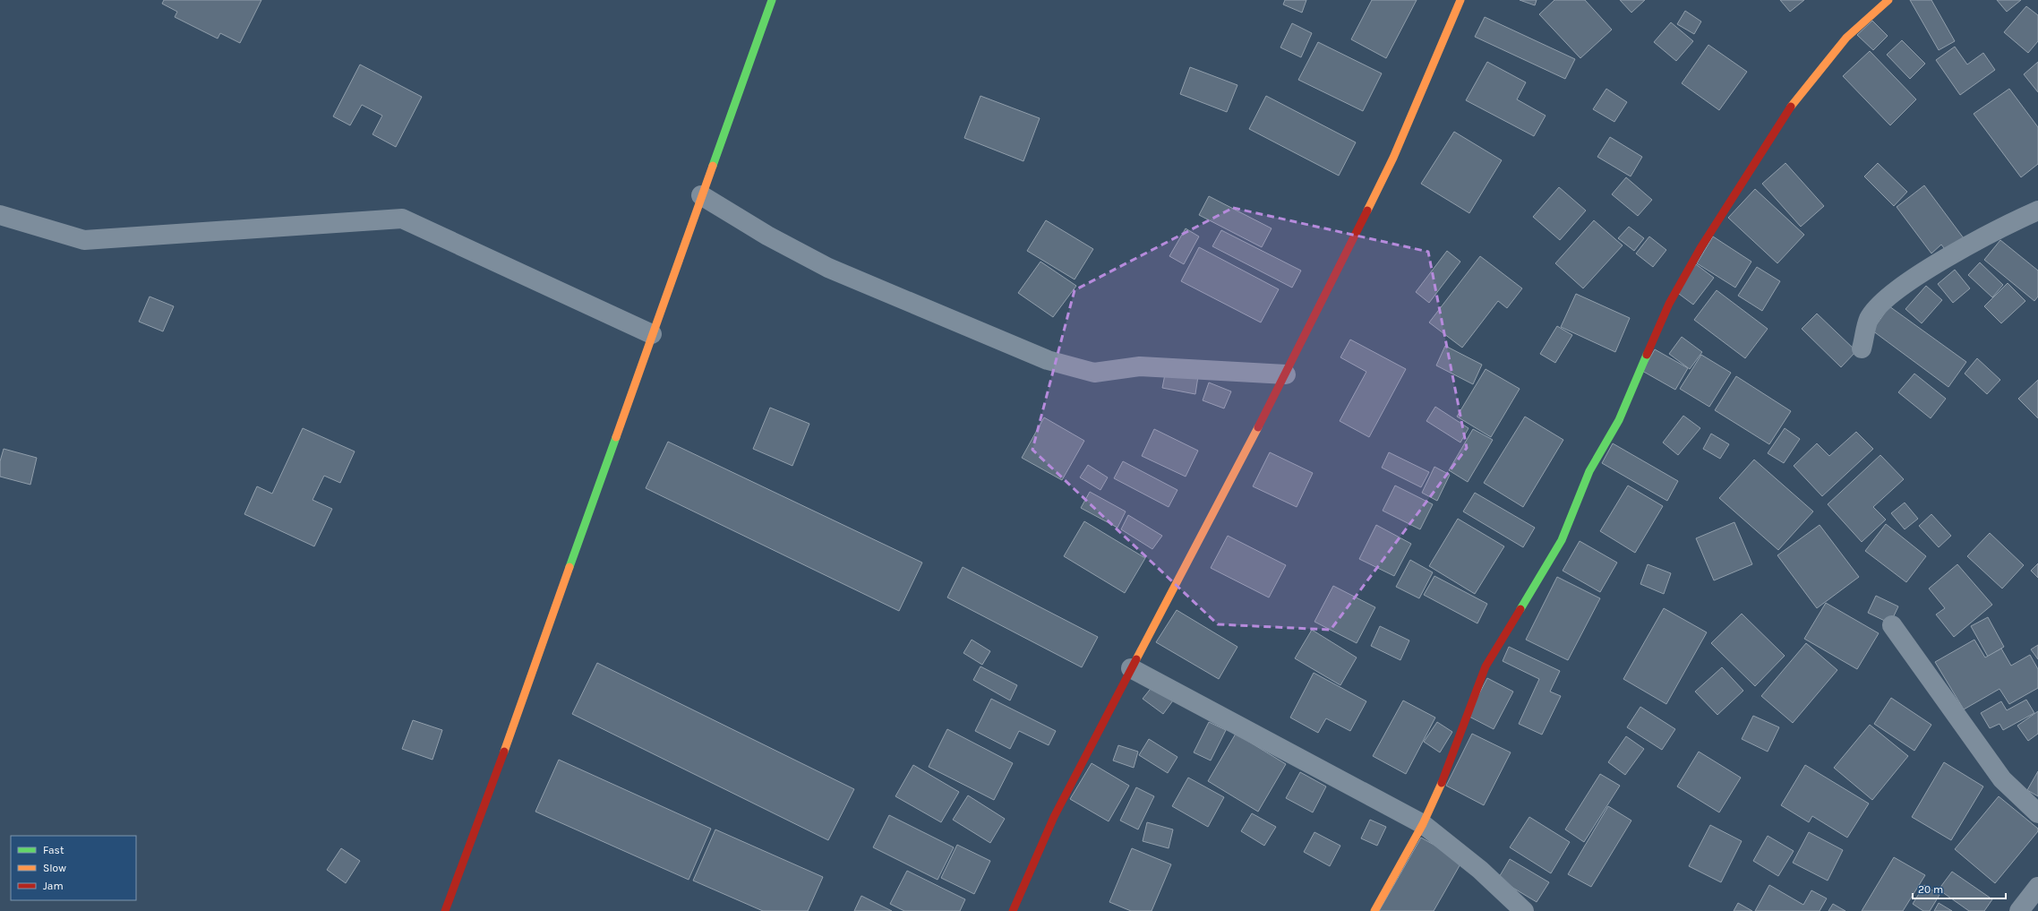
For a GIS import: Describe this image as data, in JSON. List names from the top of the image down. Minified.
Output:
{"legend":["Fast","Slow","Jam"],"scale_bar":"20 m"}
